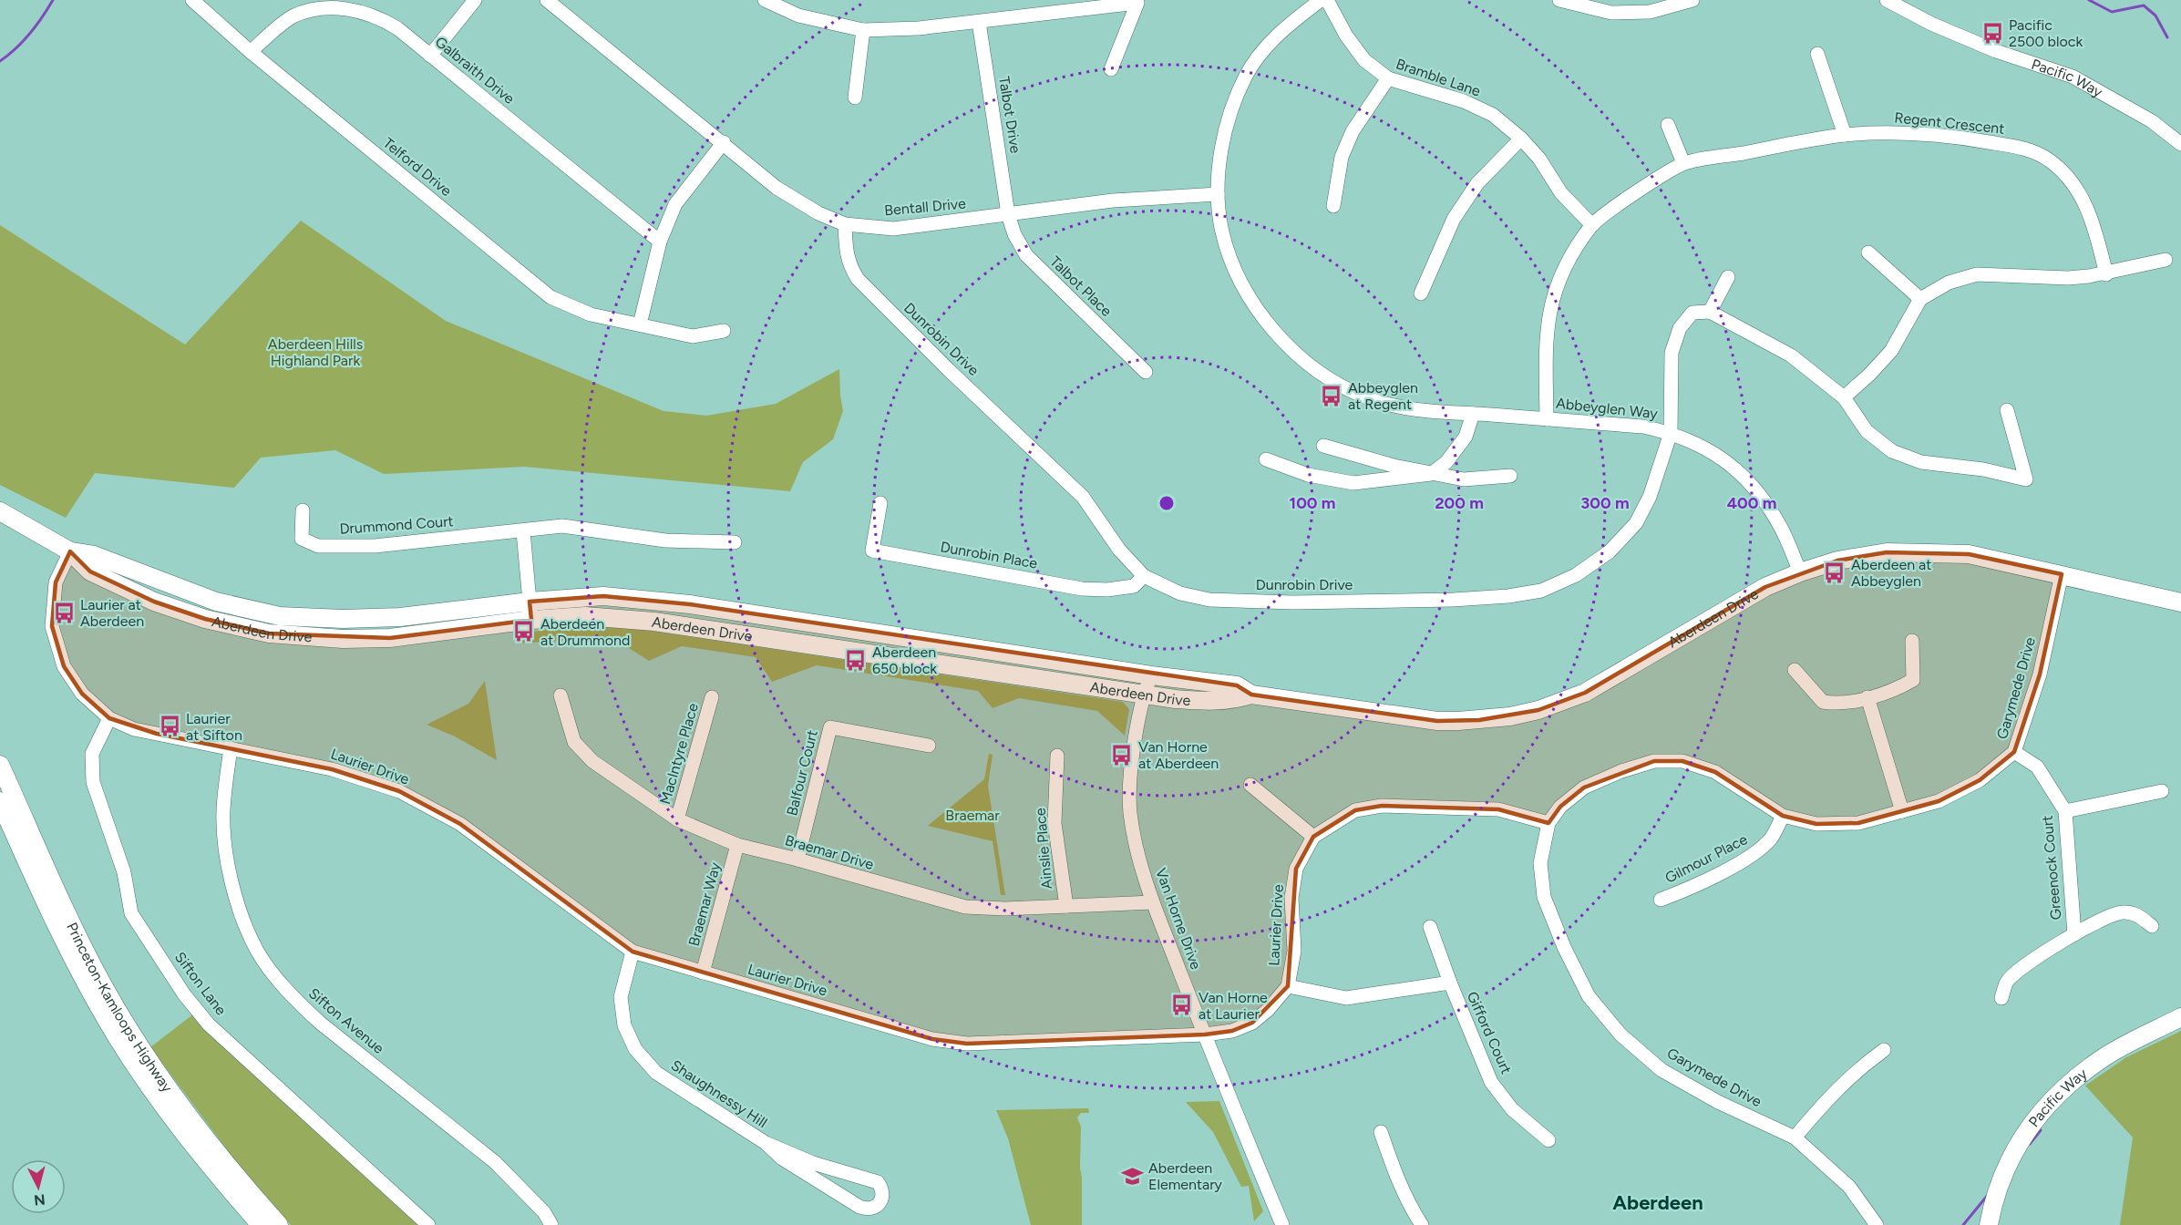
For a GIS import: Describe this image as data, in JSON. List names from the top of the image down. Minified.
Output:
{"streets":{"main road":["Pacific Way","Aberdeen Drive","Princeton-Kamloops Highway"],"street":["Galbraith Drive","Bramble Lane","Talbot Drive","Regent Crescent","Telford Drive","Bentall Drive","Talbot Place","Dunrobin Drive","Abbeyglen Way","Drummond Court","Dunrobin Place","Garymede Drive","MacIntyre Place","Laurier Drive","Balfour Court","Ainslie Place","Braemar Drive","Gilmour Place","Greenock Court","Braemar Way","Van Horne Drive","Sifton Lane","Sifton Avenue","Gifford Court","Shaughnessy Hill"]},"crossings":[["Galbraith Drive","Telford Drive"],["Bramble Lane","Regent Crescent"],["Talbot Drive","Bentall Drive"],["Talbot Drive","Talbot Place"],["Regent Crescent","Abbeyglen Way"],["Bentall Drive","Talbot Place"],["Bentall Drive","Dunrobin Drive"],["Bentall Drive","Abbeyglen Way"],["Dunrobin Drive","Abbeyglen Way"],["Dunrobin Drive","Dunrobin Place"],["Abbeyglen Way","Aberdeen Drive"],["Aberdeen Drive","Garymede Drive"],["Aberdeen Drive","Laurier Drive"],["Aberdeen Drive","Van Horne Drive"],["Garymede Drive","Gilmour Place"],["Garymede Drive","Greenock Court"],["MacIntyre Place","Braemar Drive"],["Laurier Drive","Braemar Way"],["Laurier Drive","Van Horne Drive"],["Laurier Drive","Sifton Lane"],["Laurier Drive","Sifton Avenue"],["Laurier Drive","Gifford Court"],["Laurier Drive","Shaughnessy Hill"],["Balfour Court","Braemar Drive"],["Ainslie Place","Braemar Drive"],["Braemar Drive","Braemar Way"],["Braemar Drive","Van Horne Drive"]],"districts":["Aberdeen"],"parks":["Aberdeen Hills Highland Park","Braemar"],"places":{"bus stop":["Pacific 2500 block","Abbeyglen at Regent","Aberdeen at Abbeyglen","Laurier at Aberdeen","Aberdeen at Drummond","Aberdeen 650 block","Laurier at Sifton","Van Horne at Aberdeen","Van Horne at Laurier"],"school or university":["Aberdeen Elementary"]},"north":"bottom","rings":["100 m","200 m","300 m","400 m"]}
